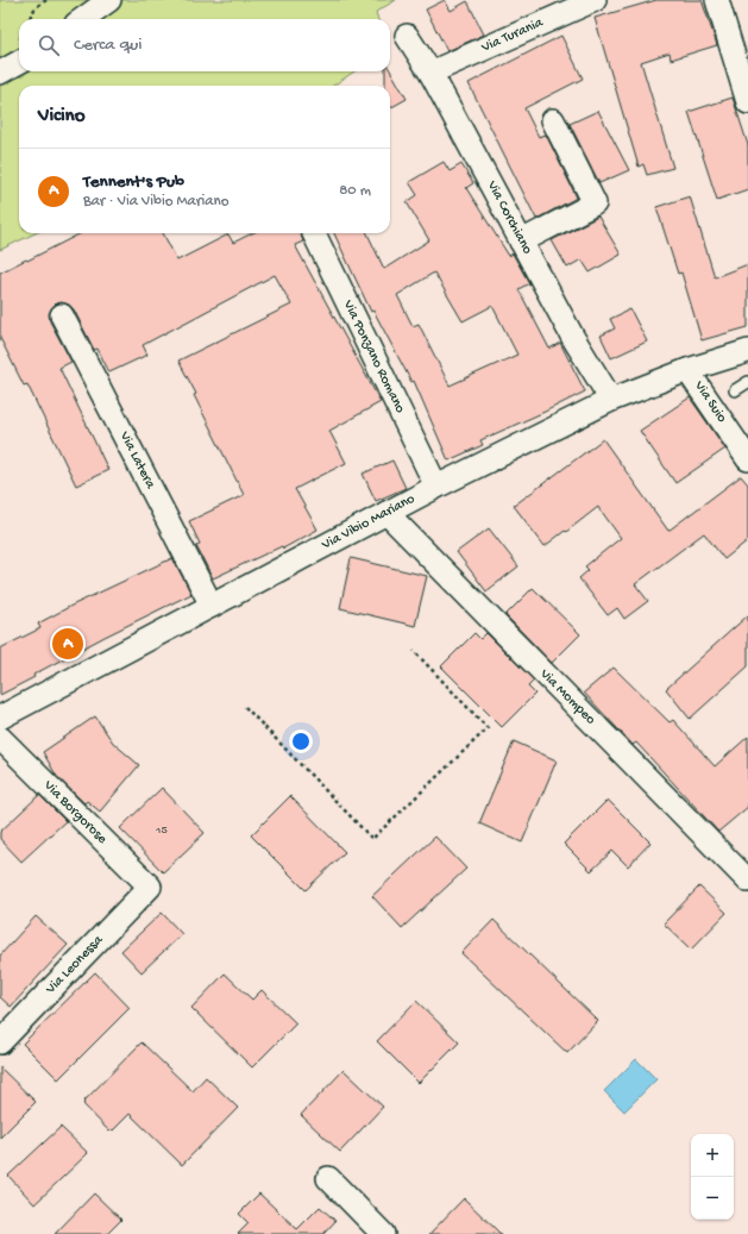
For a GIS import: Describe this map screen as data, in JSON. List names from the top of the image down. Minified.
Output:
{"streets":{"street":["Via Turania","Via Corchiano","Via Ponzano Romano","Via Suio","Via Latera","Via Vibio Mariano","Via Mompeo","Via Borgorose","Via Leonessa"]},"crossings":[["Via Turania","Via Corchiano"],["Via Corchiano","Via Vibio Mariano"],["Via Ponzano Romano","Via Vibio Mariano"],["Via Suio","Via Vibio Mariano"],["Via Latera","Via Vibio Mariano"],["Via Vibio Mariano","Via Mompeo"],["Via Borgorose","Via Leonessa"]],"house_numbers":["15"],"page":{"search":"Cerca qui","heading":"Vicino","list":[{"mark":"A","name":"Tennent's Pub","note":"Bar · Via Vibio Mariano","value":"80 m"}],"pins":"A","map_buttons":["+","−"]}}
